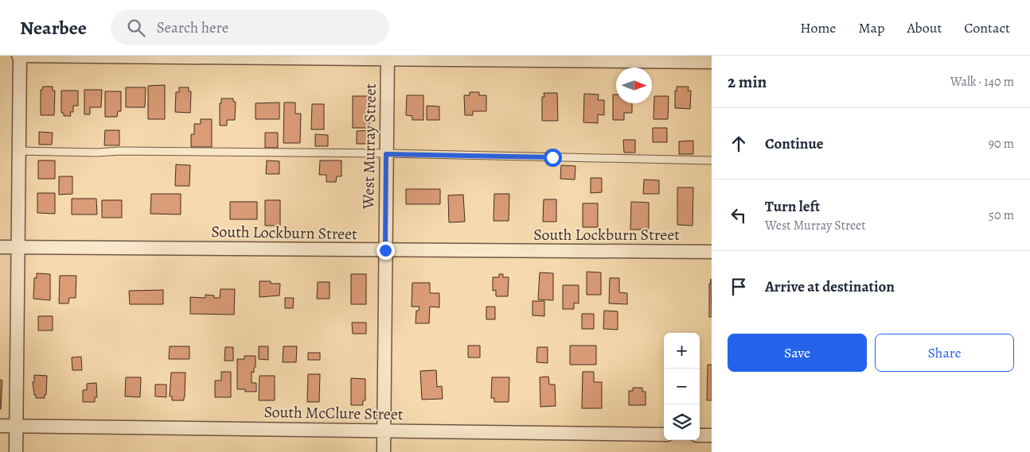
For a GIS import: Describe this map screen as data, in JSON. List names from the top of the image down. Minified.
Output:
{"streets":{"street":["West Murray Street","South Lockburn Street","South McClure Street"]},"crossings":[["West Murray Street","South Lockburn Street"],["West Murray Street","South McClure Street"]],"north":"right","page":{"header":"Nearbee","search":"Search here","nav":["Home","Map","About","Contact"],"heading":["2 min","Walk · 140 m"],"list":[["Continue","90 m"],["Turn left","West Murray Street","50 m"],"Arrive at destination"],"buttons":["Save","Share"],"map_buttons":["+","−"]}}
